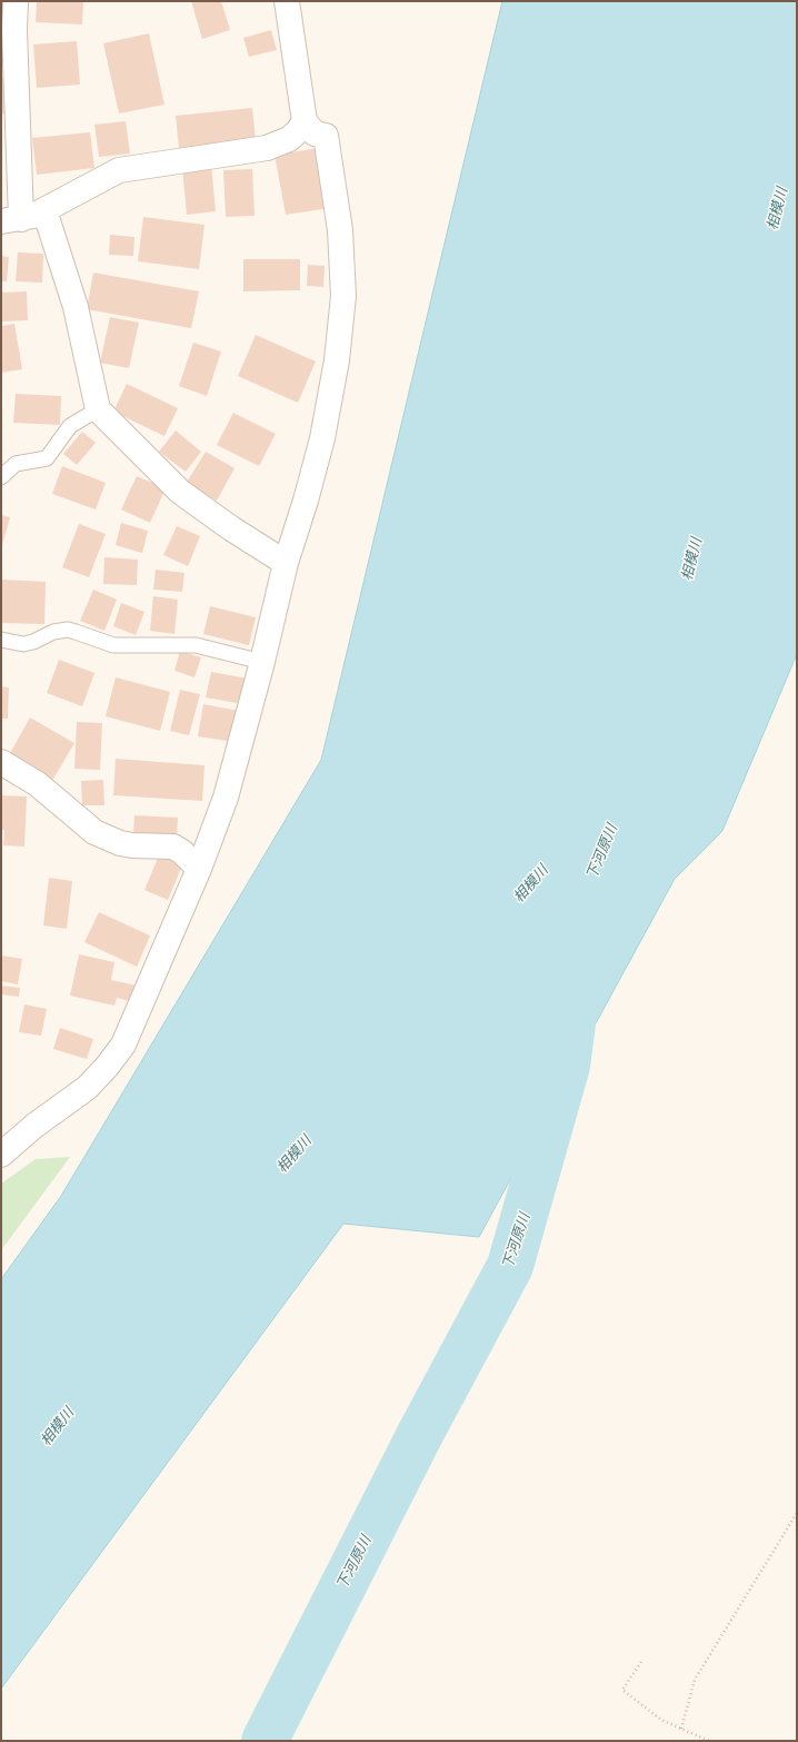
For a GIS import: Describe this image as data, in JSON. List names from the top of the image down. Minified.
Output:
{"water":["相模川","下河原川"]}
